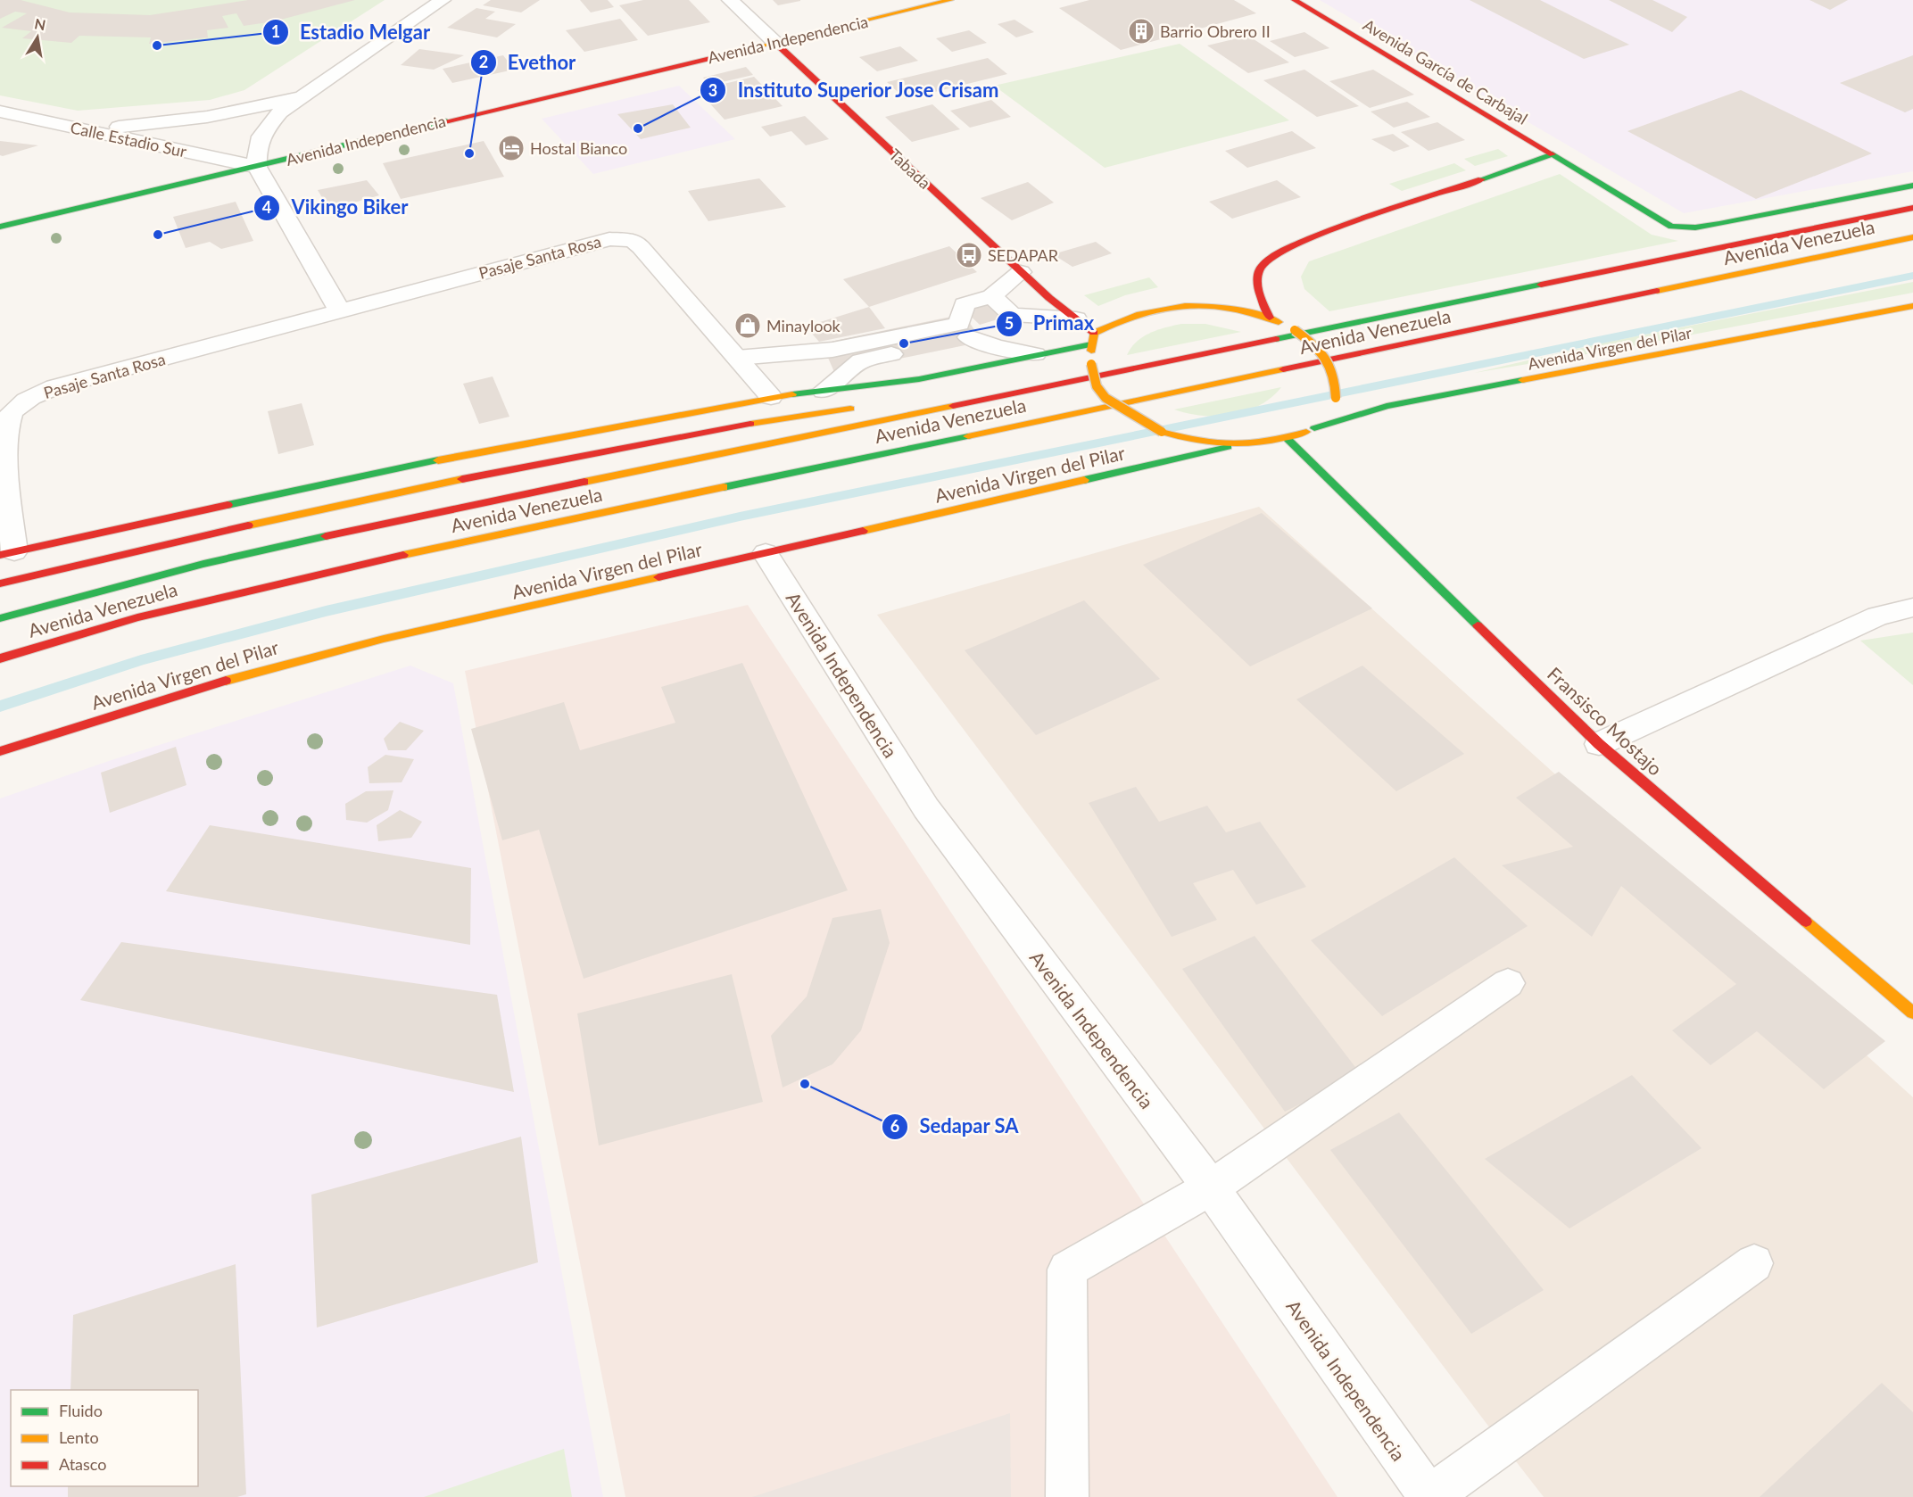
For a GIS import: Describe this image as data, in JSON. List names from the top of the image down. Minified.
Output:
{"streets":{"main road":["Avenida Independencia","Avenida García de Carbajal","Tabada","Avenida Venezuela","Avenida Virgen del Pilar","Fransisco Mostajo"],"street":["Calle Estadio Sur","Pasaje Santa Rosa"]},"crossings":[["Avenida Independencia","Calle Estadio Sur"],["Avenida Independencia","Tabada"],["Avenida Independencia","Avenida Virgen del Pilar"],["Avenida Virgen del Pilar","Fransisco Mostajo"]],"places":{"building":["Barrio Obrero II"],"other":["Estadio Melgar","Instituto Superior Jose Crisam","Evethor","Vikingo Biker","Primax","Sedapar SA"],"hotel":["Hostal Bianco"],"bus stop":["SEDAPAR"],"shop":["Minaylook"]},"legend":["Fluido","Lento","Atasco"],"north":"top"}
